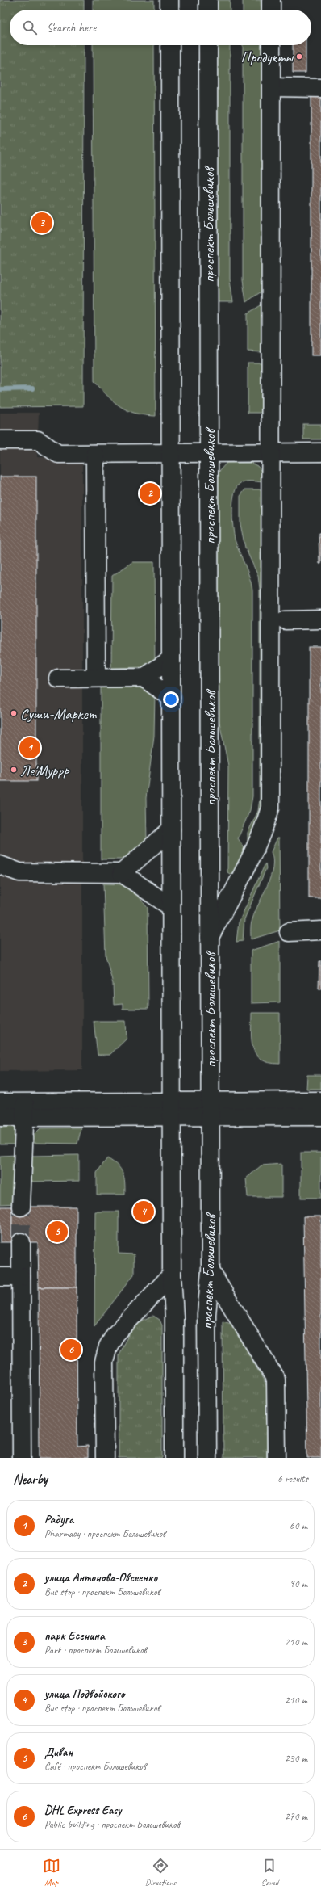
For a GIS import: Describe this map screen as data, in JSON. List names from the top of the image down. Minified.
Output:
{"streets":{"main road":["проспект Большевиков"]},"places":["Продукты","Суши-Маркет","Ле'Муррр"],"page":{"search":"Search here","pins":["3","2","1","4","5","6"],"heading":["Nearby","6 results"],"list":[{"mark":"1","name":"Радуга","note":"Pharmacy · проспект Большевиков","value":"60 m"},{"mark":"2","name":"улица Антонова-Овсеенко","note":"Bus stop · проспект Большевиков","value":"90 m"},{"mark":"3","name":"парк Есенина","note":"Park · проспект Большевиков","value":"210 m"},{"mark":"4","name":"улица Подвойского","note":"Bus stop · проспект Большевиков","value":"210 m"},{"mark":"5","name":"Диван","note":"Café · проспект Большевиков","value":"230 m"},{"mark":"6","name":"DHL Express Easy","note":"Public building · проспект Большевиков","value":"270 m"}],"nav":["Map","Directions","Saved"]}}
